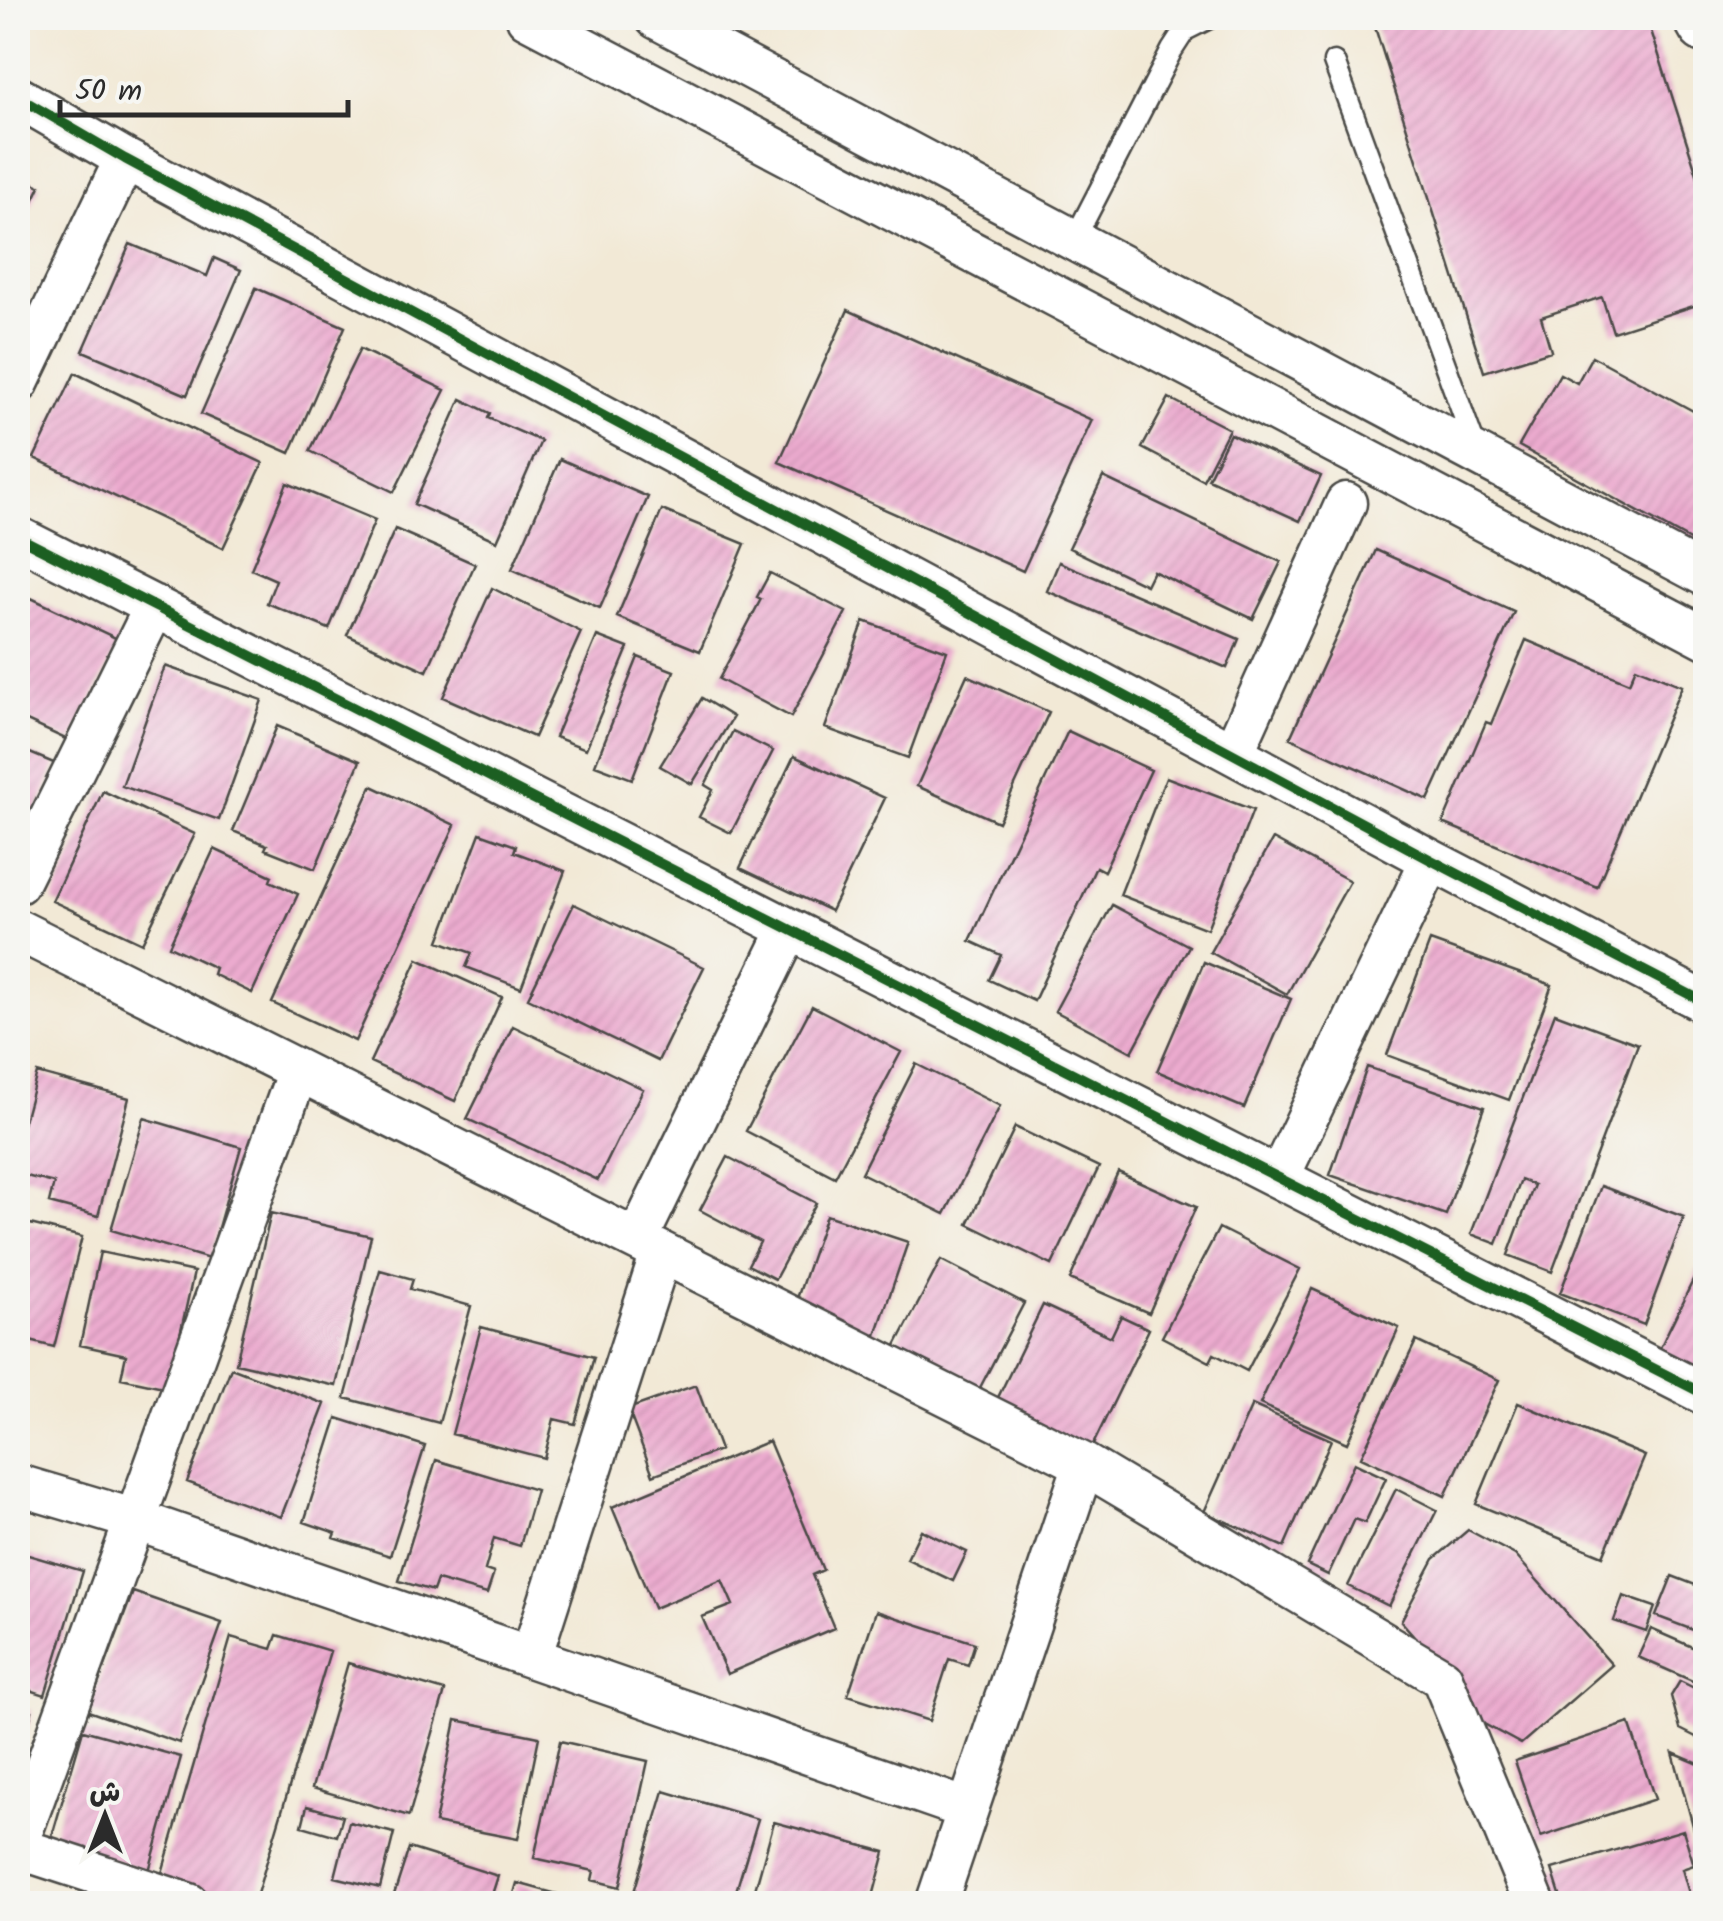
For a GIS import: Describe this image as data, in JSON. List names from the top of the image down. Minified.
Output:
{"scale_bar":"50 m","north":"top"}
